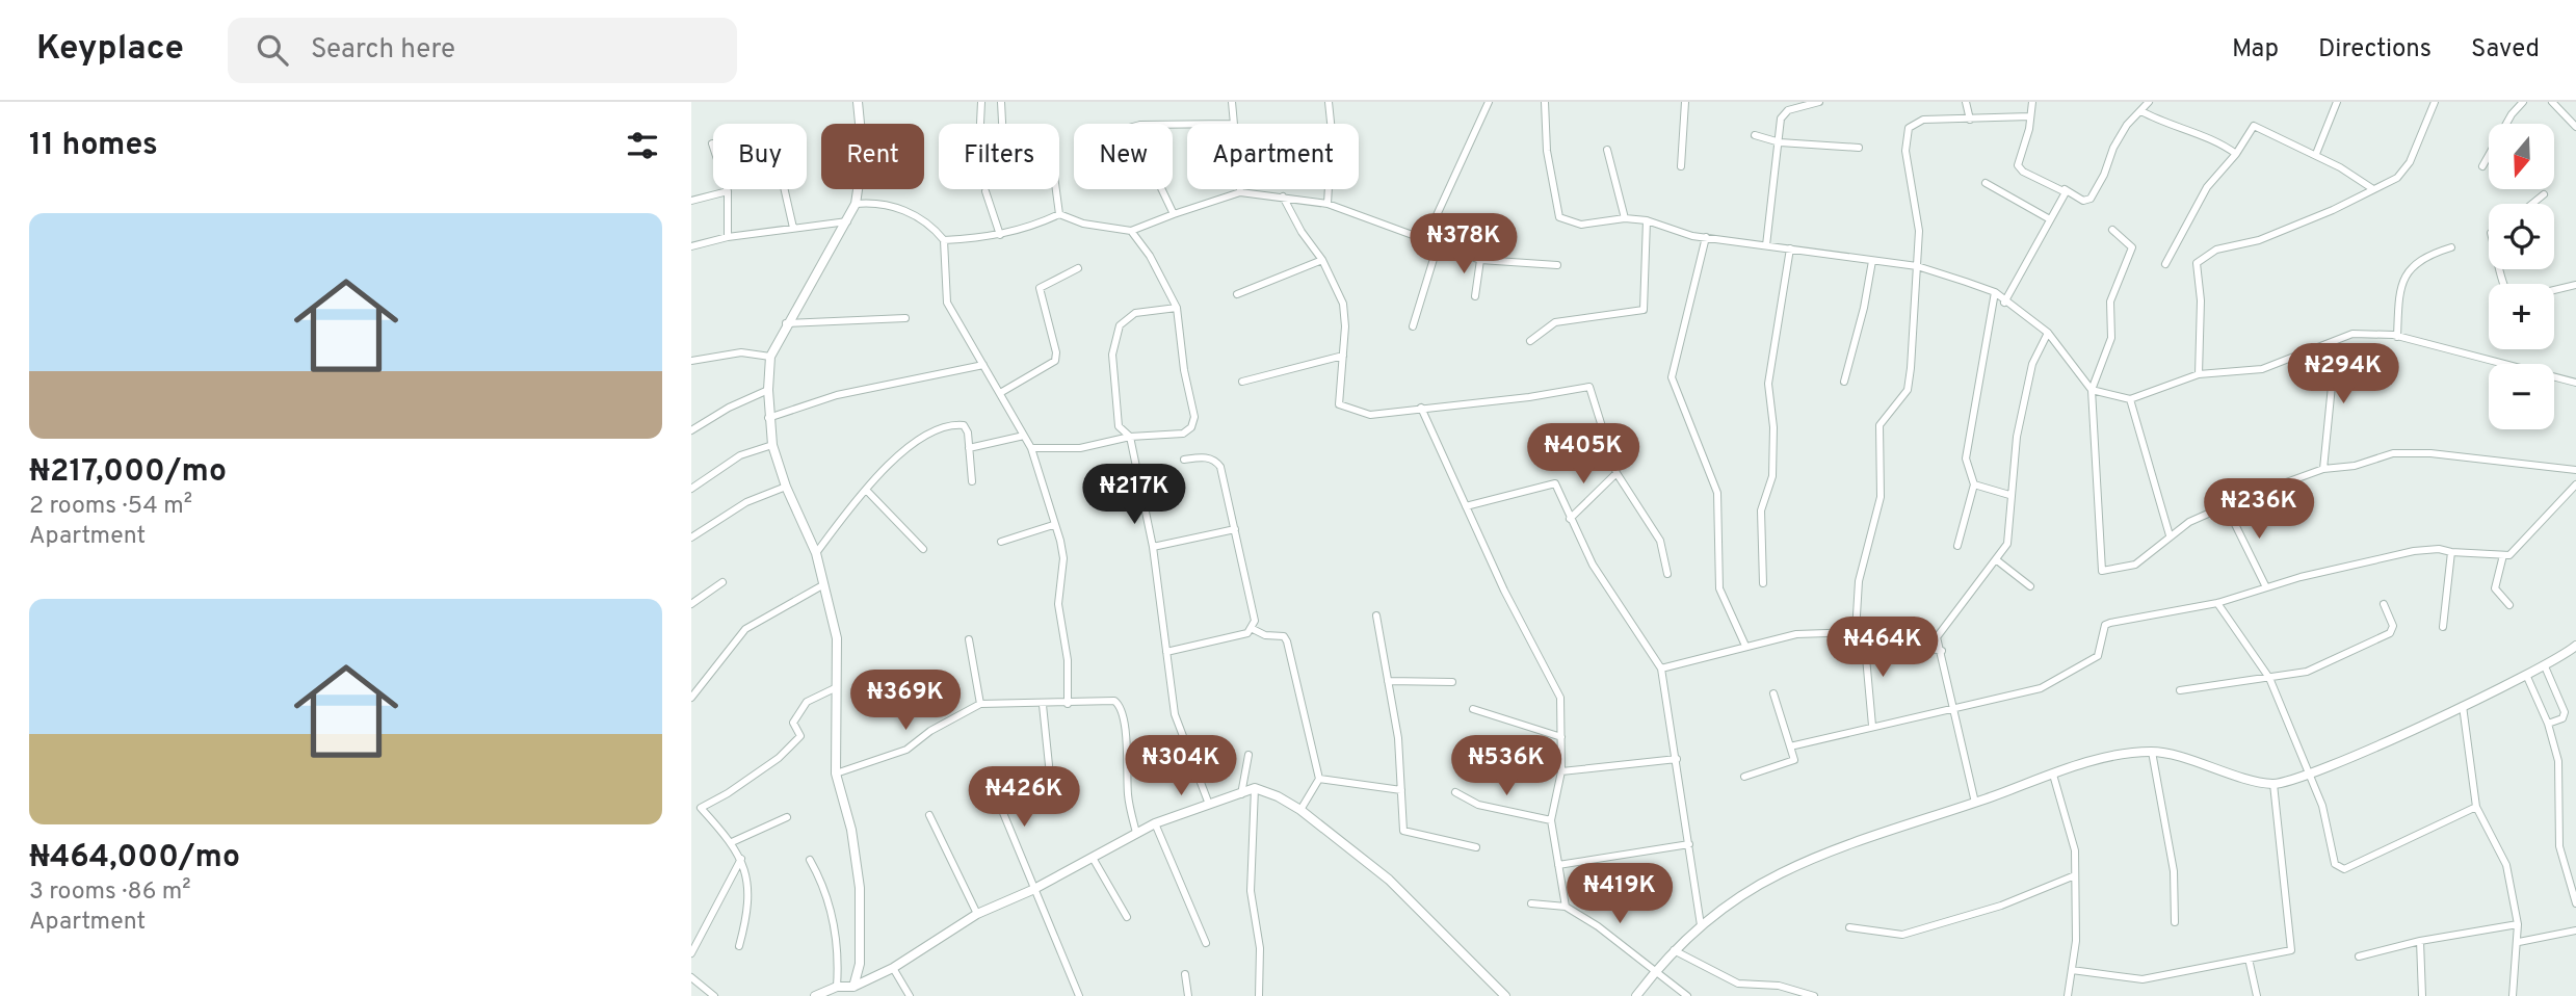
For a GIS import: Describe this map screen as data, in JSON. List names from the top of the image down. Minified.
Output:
{"north":"bottom","page":{"header":"Keyplace","search":"Search here","nav":["Map","Directions","Saved"],"heading":"11 homes","map_buttons":["+","−"],"chip":["Buy","Rent","Filters","New","Apartment"],"list":[{"name":"₦217,000/mo","note":"2 rooms · 54 m² · Apartment"},{"name":"₦464,000/mo","note":"3 rooms · 86 m² · Apartment"}],"price":["₦378K","₦294K","₦405K","₦217K","₦236K","₦464K","₦369K","₦304K","₦536K","₦426K","₦419K"]}}
